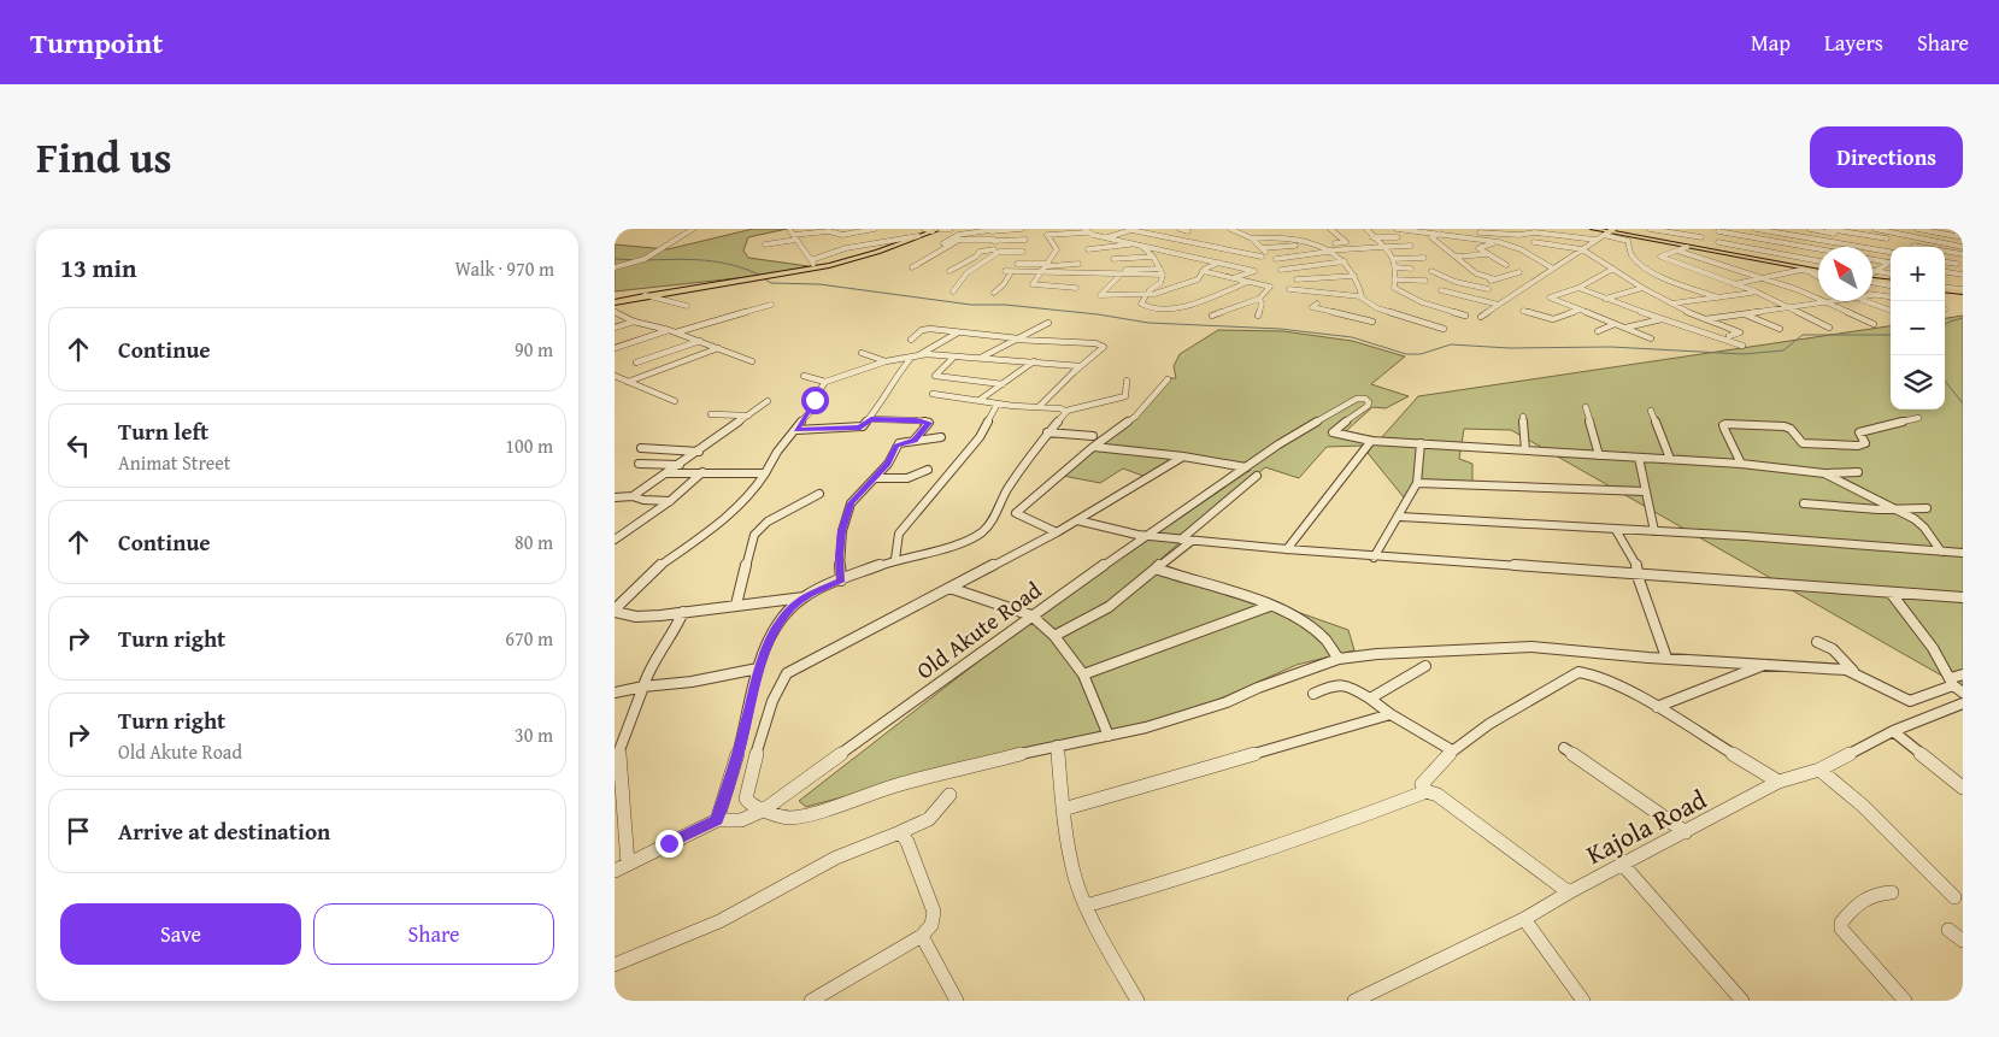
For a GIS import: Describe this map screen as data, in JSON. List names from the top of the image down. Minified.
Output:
{"streets":{"street":["Old Akute Road","Kajola Road"]},"north":"top left","page":{"header":"Turnpoint","nav":["Map","Layers","Share"],"title":"Find us","buttons":["Directions",["Save","Share"]],"heading":["13 min","Walk · 970 m"],"map_buttons":["+","−"],"list":[["Continue","90 m"],["Turn left","Animat Street","100 m"],["Continue","80 m"],["Turn right","670 m"],["Turn right","Old Akute Road","30 m"],"Arrive at destination"]}}
